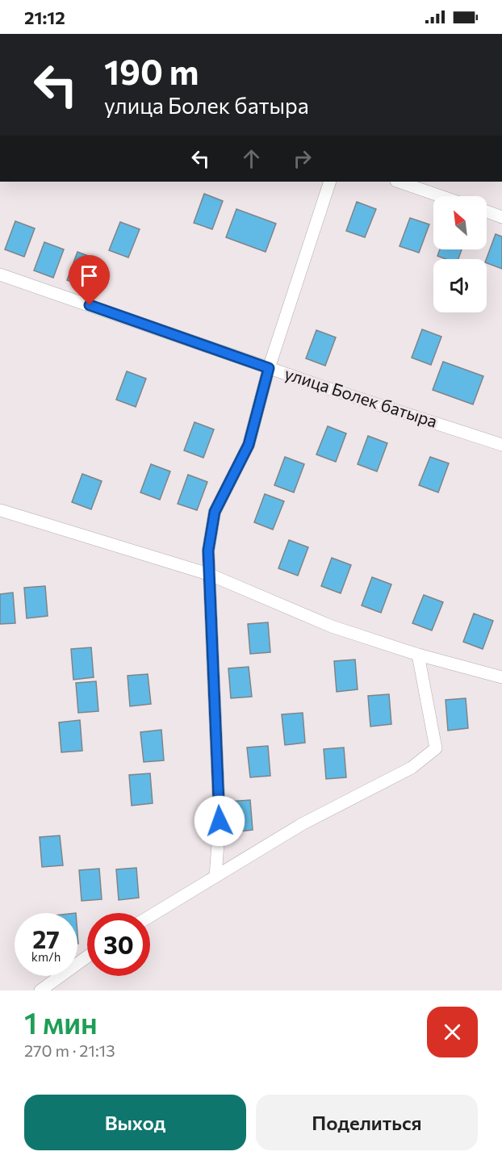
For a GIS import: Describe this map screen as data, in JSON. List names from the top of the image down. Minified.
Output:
{"streets":{"street":["улица Болек батыра"]},"north":"top left","page":{"status":"21:12","turn":["190 m","улица Болек батыра"],"speed":"27 km/h","limit":"30","heading":["1 мин","270 m · 21:13"],"buttons":["Выход","Поделиться"]}}
